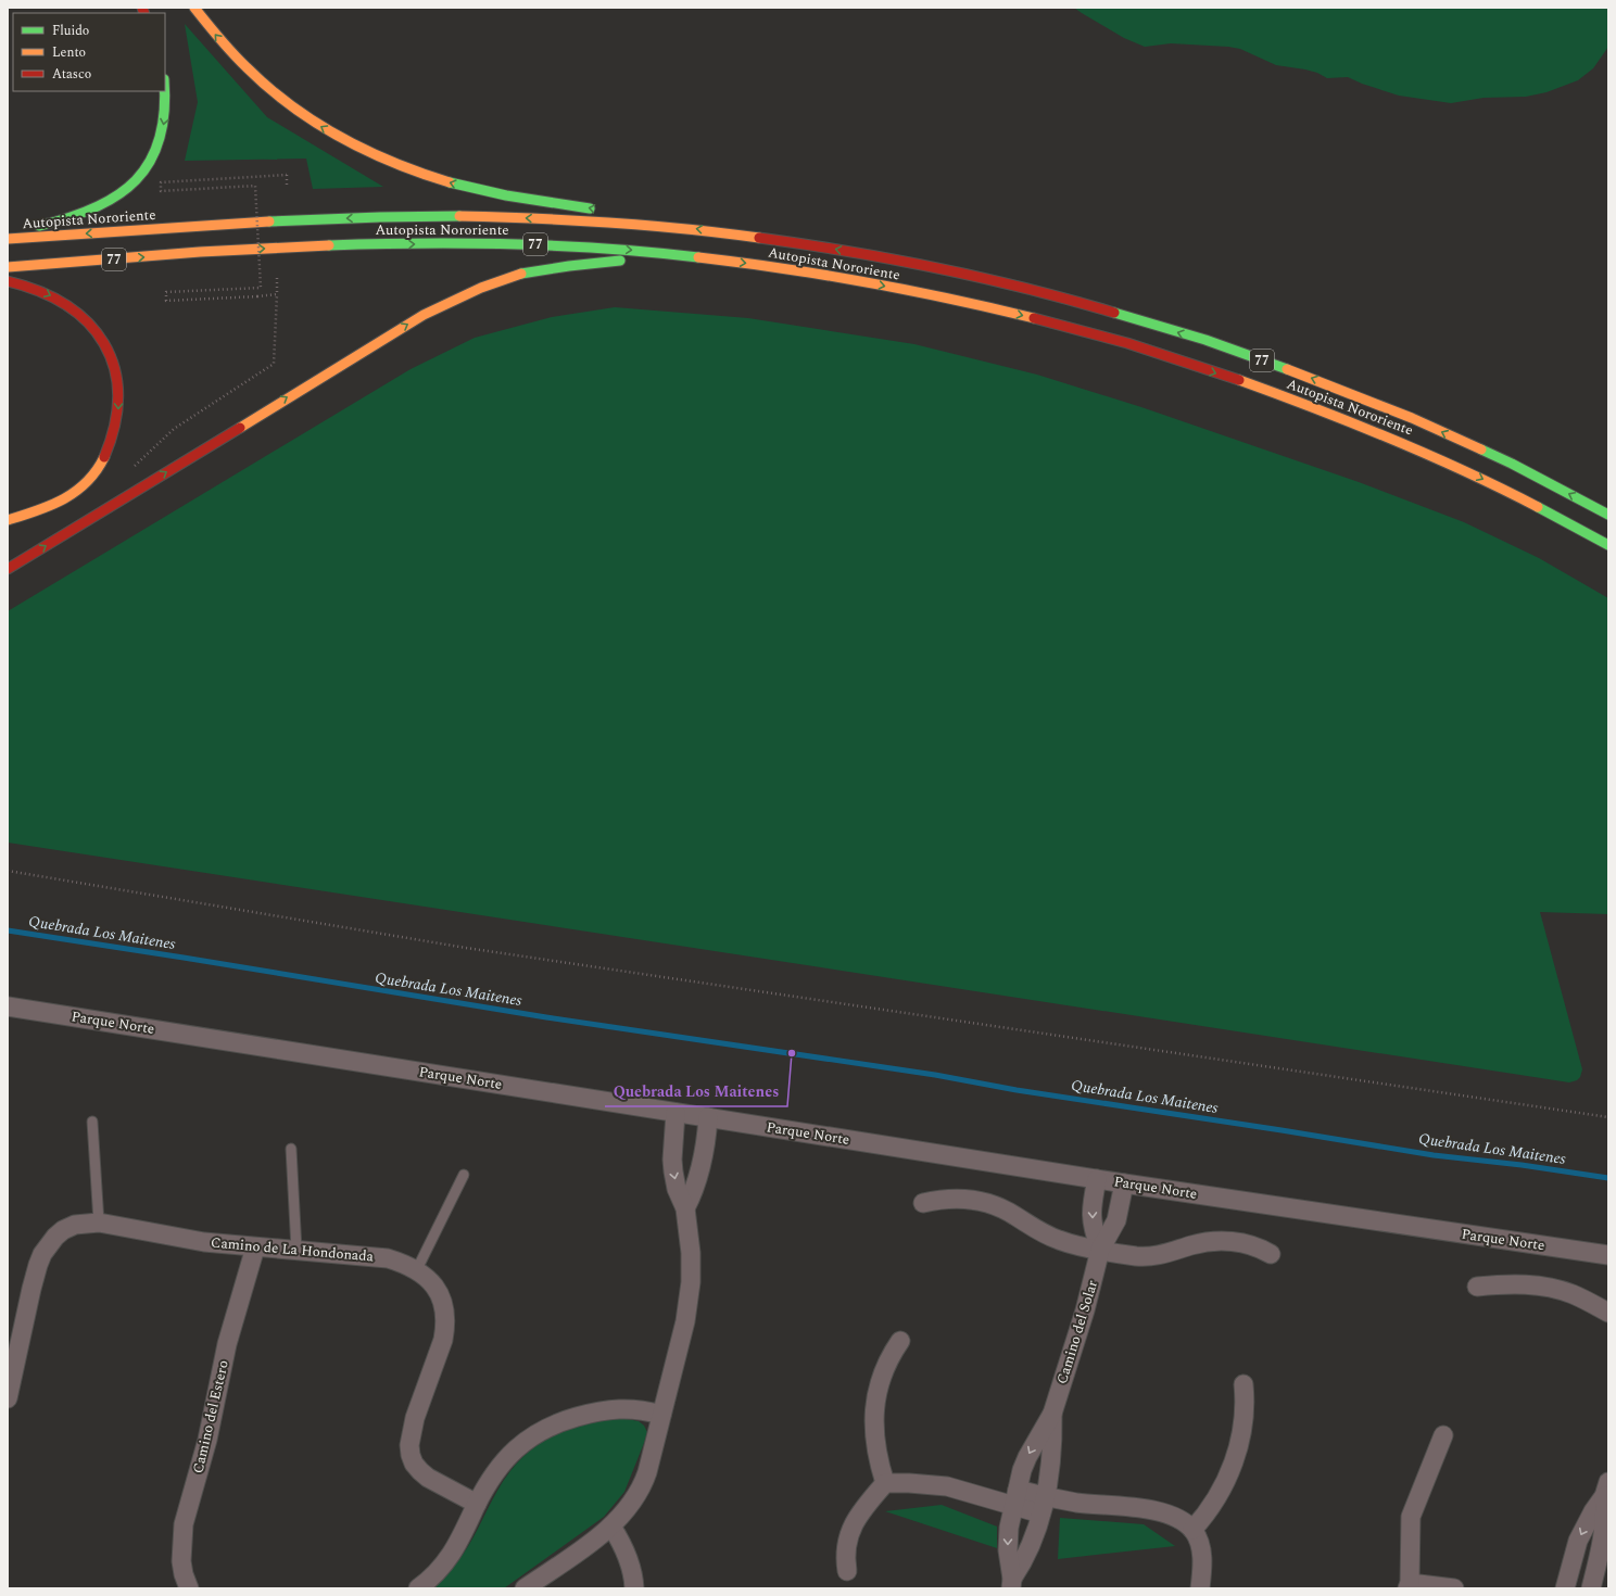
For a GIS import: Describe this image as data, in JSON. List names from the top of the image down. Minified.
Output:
{"streets":{"highway":["Autopista Nororiente","77"],"street":["Parque Norte","Camino de La Hondonada","Camino del Solar","Camino del Estero"]},"crossings":[["Parque Norte","Camino del Solar"],["Camino de La Hondonada","Camino del Estero"]],"water":["Quebrada Los Maitenes"],"places":["Quebrada Los Maitenes"],"legend":["Fluido","Lento","Atasco"]}
